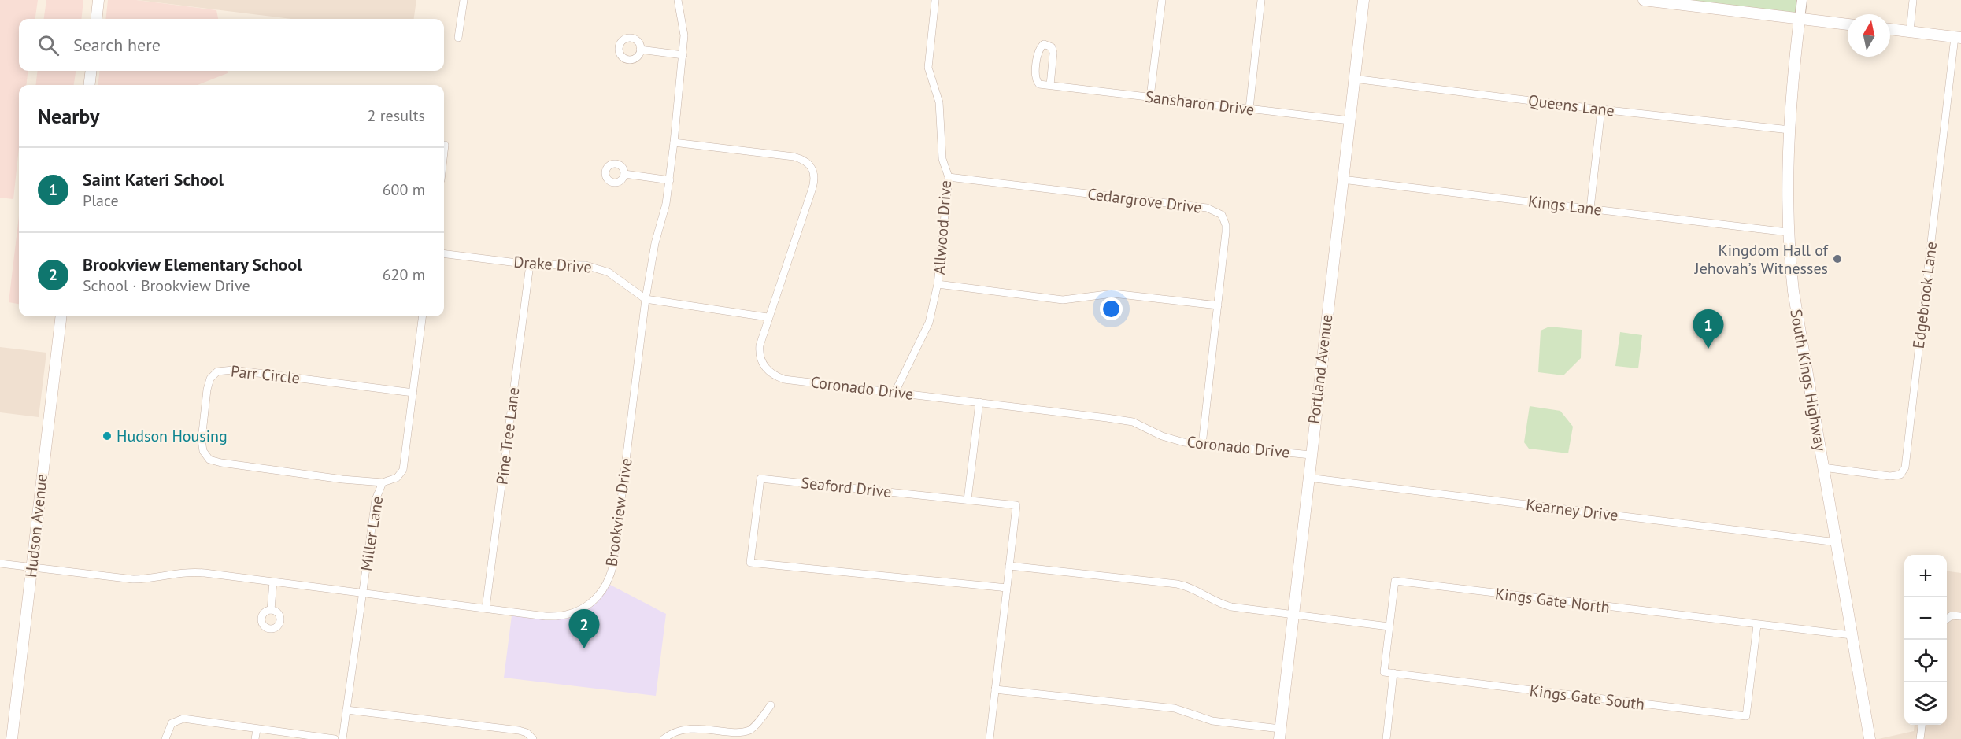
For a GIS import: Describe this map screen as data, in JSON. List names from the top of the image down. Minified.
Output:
{"streets":{"main road":["Portland Avenue","South Kings Highway","Hudson Avenue"],"street":["Sansharon Drive","Queens Lane","Cedargrove Drive","Kings Lane","Allwood Drive","Drake Drive","Edgebrook Lane","Parr Circle","Coronado Drive","Pine Tree Lane","Seaford Drive","Kearney Drive","Brookview Drive","Miller Lane","Kings Gate North","Kings Gate South"]},"crossings":[["Sansharon Drive","Portland Avenue"],["Queens Lane","Portland Avenue"],["Queens Lane","South Kings Highway"],["Cedargrove Drive","Allwood Drive"],["Cedargrove Drive","Coronado Drive"],["Kings Lane","Portland Avenue"],["Kings Lane","South Kings Highway"],["Allwood Drive","Coronado Drive"],["Drake Drive","Pine Tree Lane"],["Drake Drive","Brookview Drive"],["Edgebrook Lane","South Kings Highway"],["Portland Avenue","Coronado Drive"],["Portland Avenue","Kearney Drive"],["Parr Circle","Miller Lane"],["South Kings Highway","Kearney Drive"],["South Kings Highway","Kings Gate North"],["Coronado Drive","Brookview Drive"],["Pine Tree Lane","Brookview Drive"],["Brookview Drive","Hudson Avenue"],["Brookview Drive","Miller Lane"],["Kings Gate North","Kings Gate South"]],"places":["Kingdom Hall of Jehovah’s Witnesses","Hudson Housing"],"north":"top","page":{"search":"Search here","heading":["Nearby","2 results"],"list":[{"mark":"1","name":"Saint Kateri School","note":"Place","value":"600 m"},{"mark":"2","name":"Brookview Elementary School","note":"School · Brookview Drive","value":"620 m"}],"pins":["1","2"],"map_buttons":["+","−"]}}
